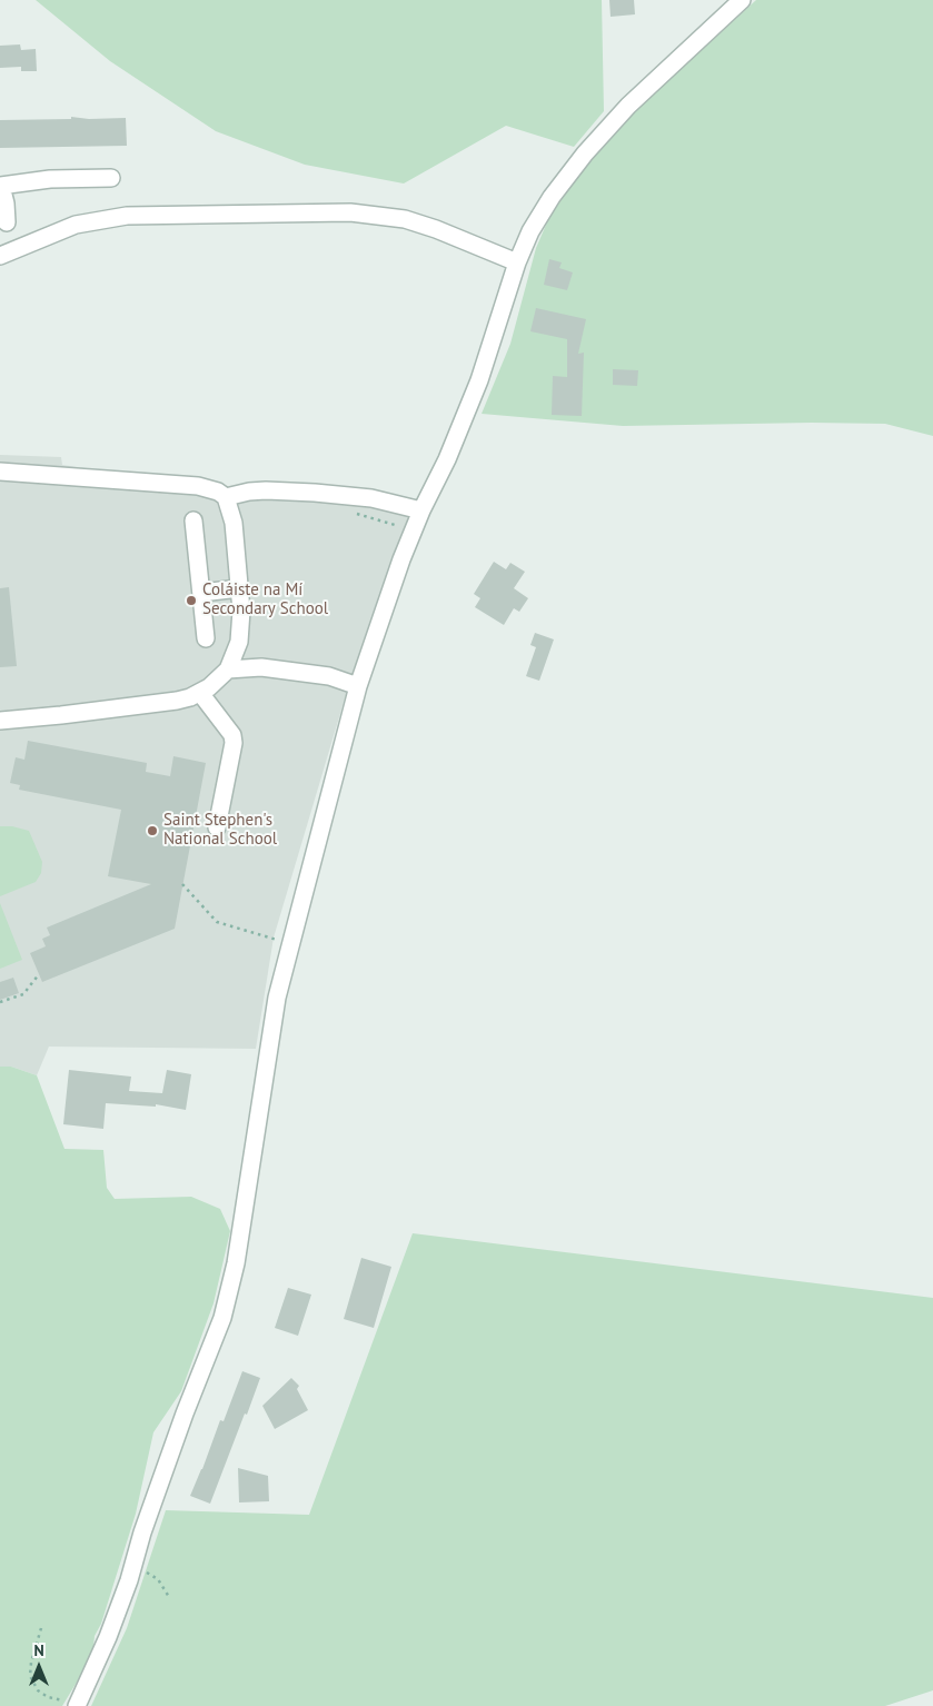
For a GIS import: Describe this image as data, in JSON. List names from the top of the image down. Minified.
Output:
{"places":["Coláiste na Mí Secondary School","Saint Stephen's National School"],"north":"top"}
